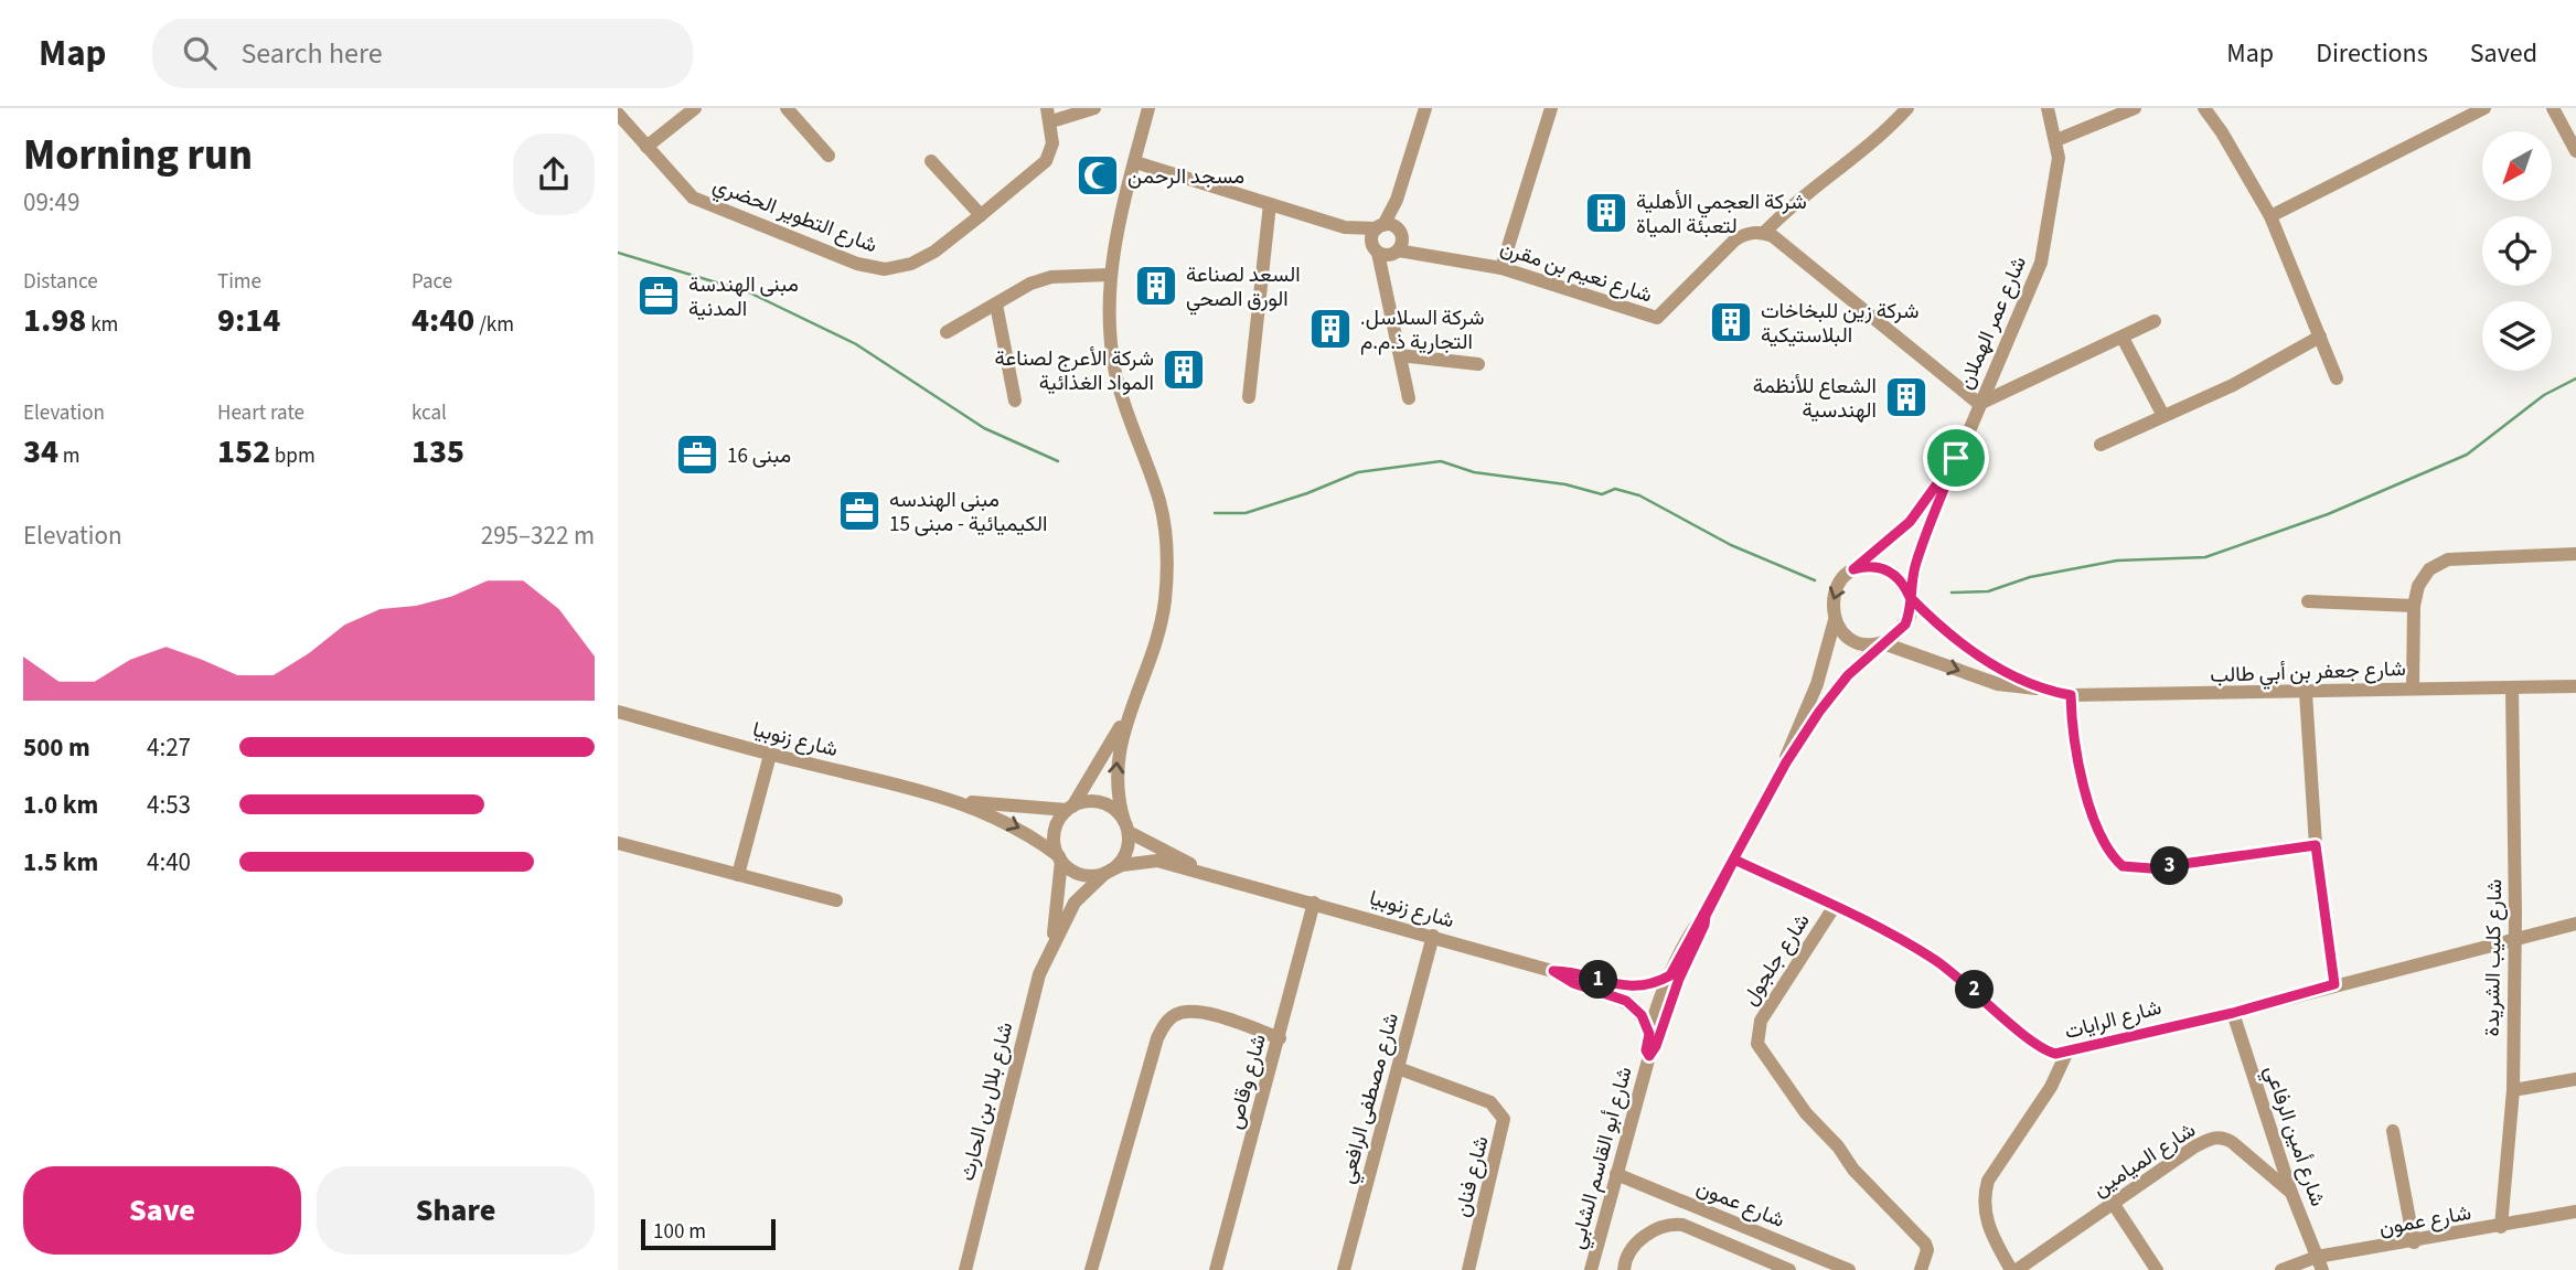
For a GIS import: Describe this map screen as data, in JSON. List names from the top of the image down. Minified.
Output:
{"streets":{"street":["شارع التطوير الحضري","شارع نعيم بن مقرن","شارع عمر الهملان","شارع جعفر بن أبي طالب","شارع زنوبيا","شارع كليب الشريدة","شارع جلجول","شارع الرايات","شارع وقاص","شارع مصطفى الرافعي","شارع بلال بن الحارث","شارع أمين الرفاعي","شارع أبو القاسم الشابي","شارع الميامين","شارع فنان","شارع عمون"]},"crossings":[["شارع عمر الهملان","شارع جعفر بن أبي طالب"],["شارع عمر الهملان","شارع أبو القاسم الشابي"],["شارع جعفر بن أبي طالب","شارع كليب الشريدة"],["شارع جعفر بن أبي طالب","شارع أبو القاسم الشابي"],["شارع زنوبيا","شارع وقاص"],["شارع زنوبيا","شارع مصطفى الرافعي"],["شارع زنوبيا","شارع بلال بن الحارث"],["شارع زنوبيا","شارع أبو القاسم الشابي"],["شارع كليب الشريدة","شارع الرايات"],["شارع كليب الشريدة","شارع عمون"],["شارع جلجول","شارع الرايات"],["شارع الرايات","شارع أمين الرفاعي"],["شارع الرايات","شارع أبو القاسم الشابي"],["شارع مصطفى الرافعي","شارع فنان"],["شارع أمين الرفاعي","شارع الميامين"],["شارع أمين الرفاعي","شارع عمون"],["شارع أبو القاسم الشابي","شارع عمون"]],"places":{"mosque":["مسجد الرحمن"],"building":["شركة العجمي الأهلية لتعبئة المياة","السعد لصناعة الورق الصحي","شركة زين للبخاخات البلاستيكية",".شركة السلاسل التجارية ذ.م.م","شركة الأعرج لصناعة المواد الغذائية","الشعاع للأنظمة الهندسية"],"office":["مبنى الهندسة المدنية","مبنى 16","مبنى الهندسه الكيميائية - مبنى 15"]},"scale_bar":"100 m","north":"bottom left","page":{"header":"Map","search":"Search here","nav":["Map","Directions","Saved"],"heading":["Morning run","09:49"],"stats":[["Distance","1.98 km"],["Time","9:14"],["Pace","4:40 /km"],["Elevation","34 m"],["Heart rate","152 bpm"],["kcal","135"]],"chart":["Elevation","295–322 m"],"list":[{"name":"500 m","note":"4:27"},{"name":"1.0 km","note":"4:53"},{"name":"1.5 km","note":"4:40"}],"pins":["3","1","2"],"buttons":["Save","Share"],"scale":"100 m"}}
